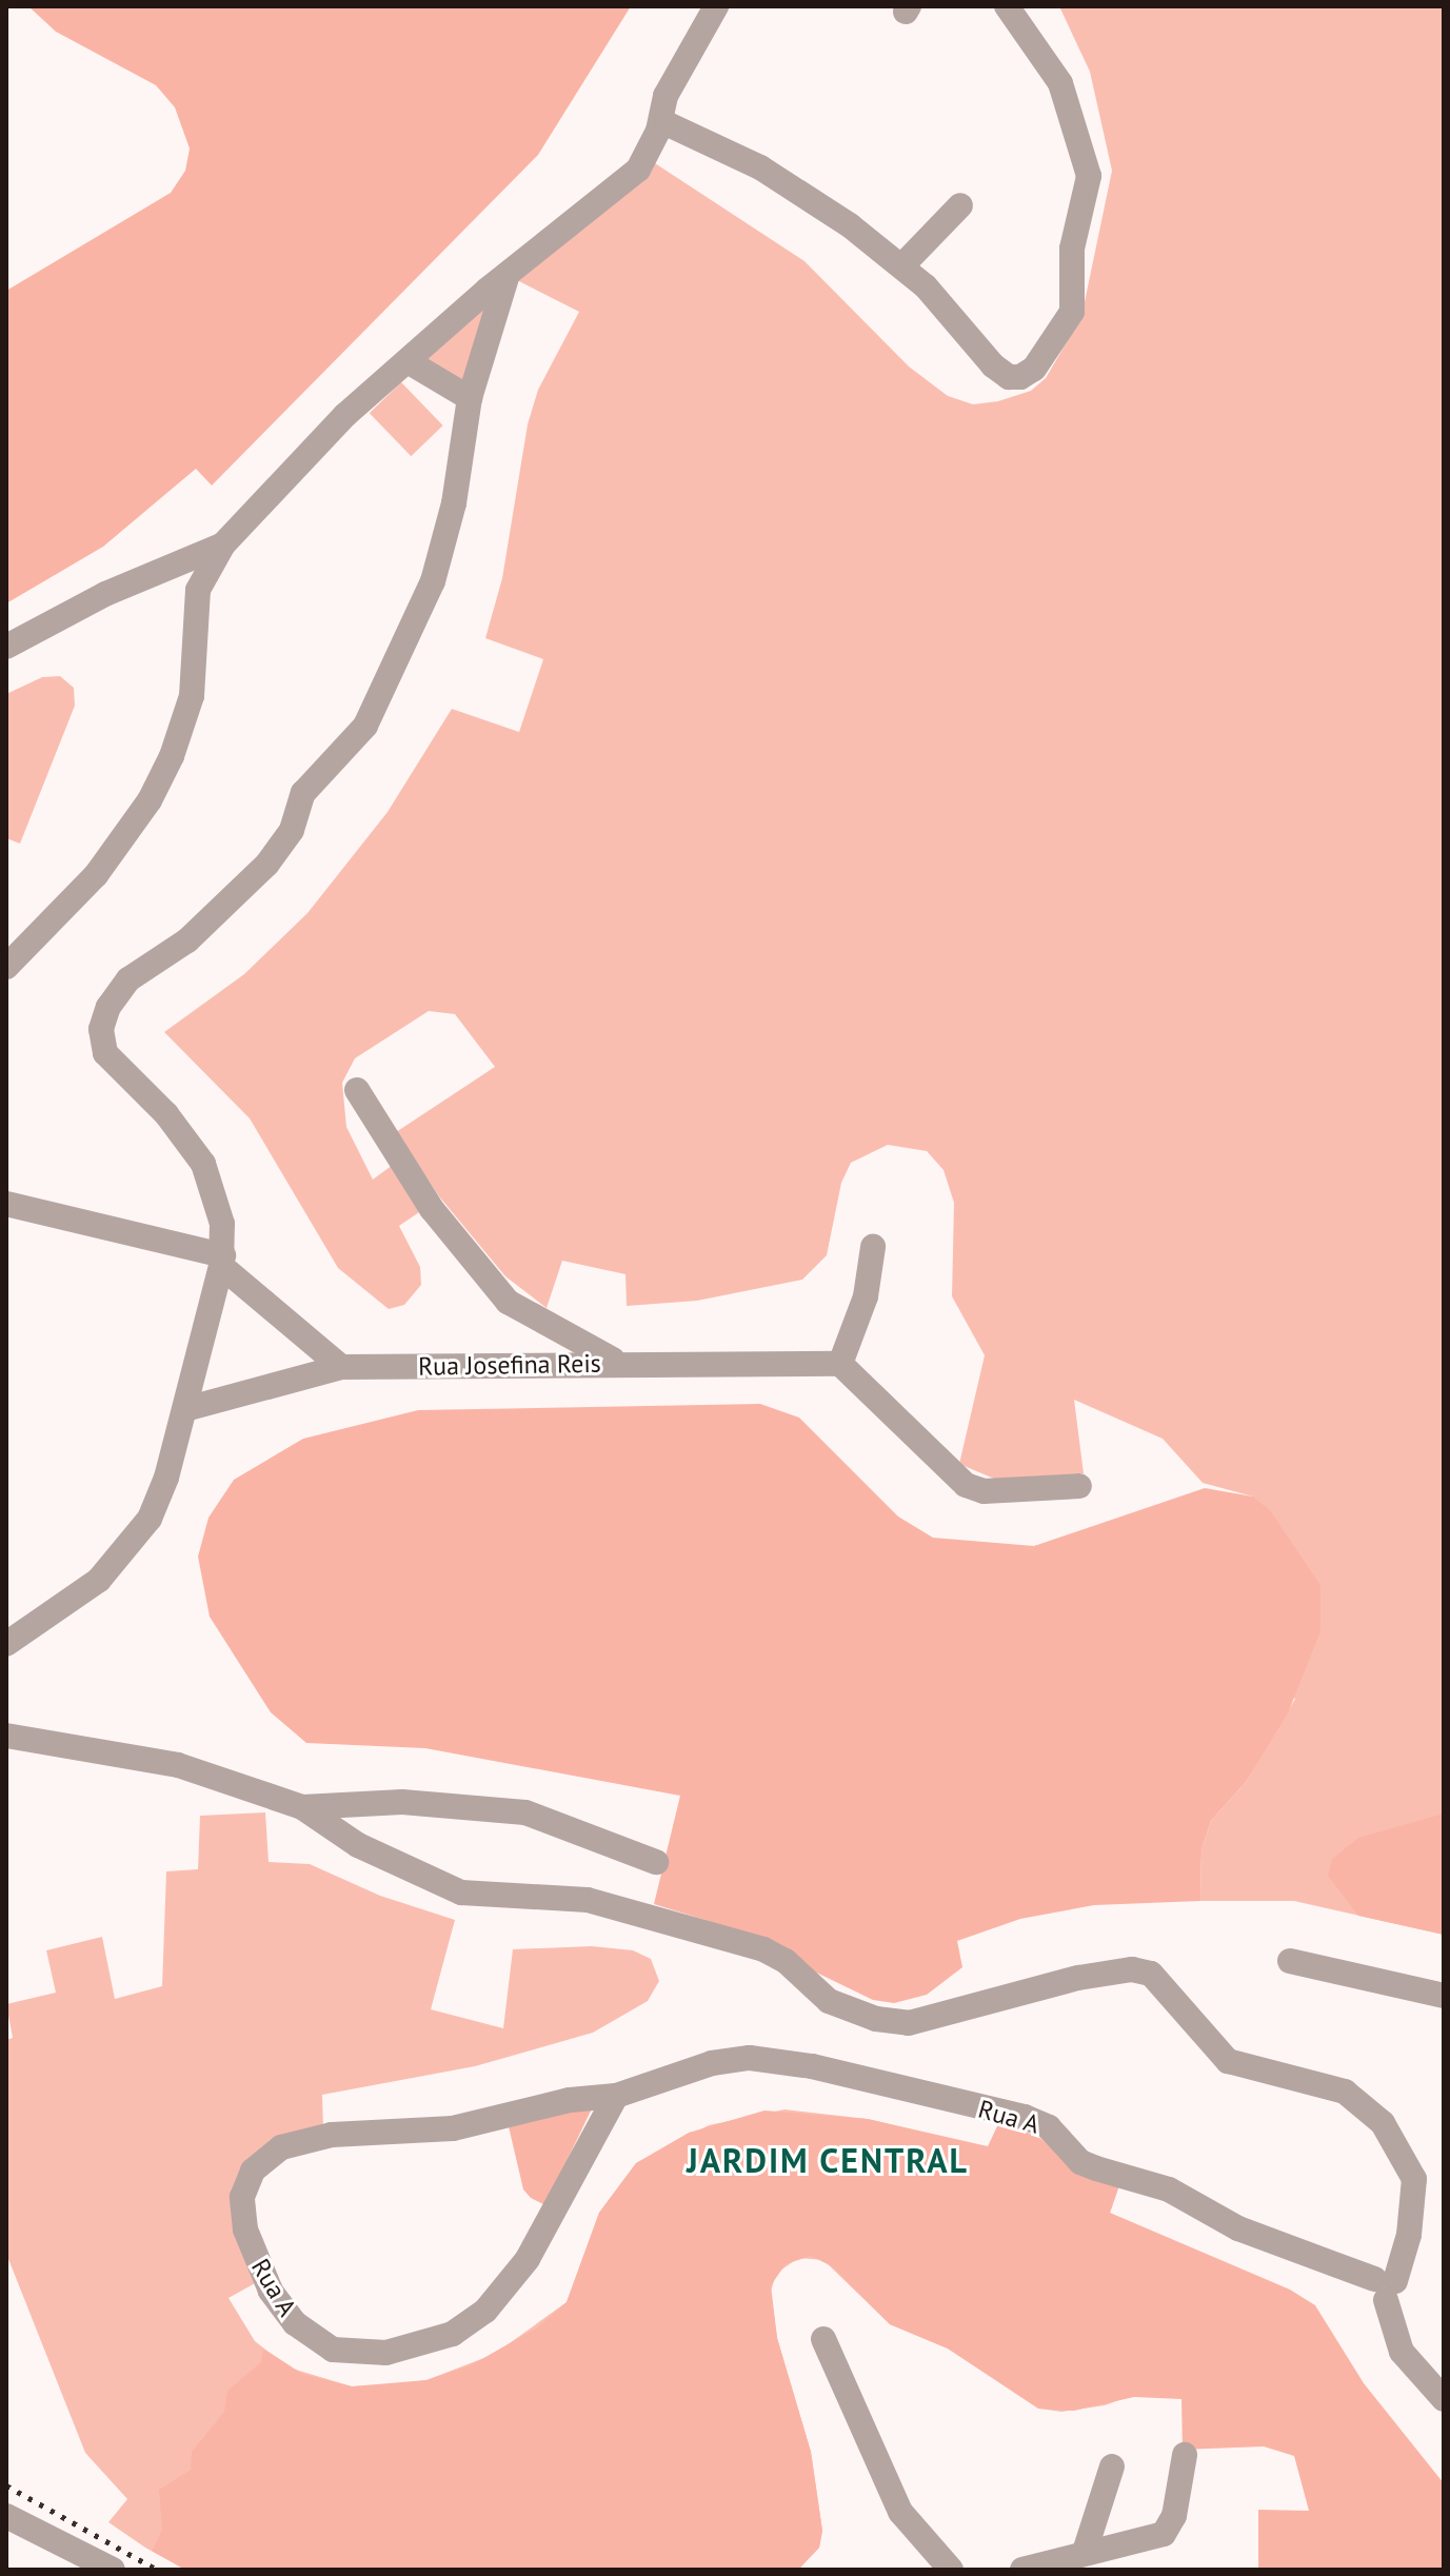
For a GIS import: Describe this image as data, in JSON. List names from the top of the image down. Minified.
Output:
{"streets":{"street":["Rua Josefina Reis","Rua A"]},"districts":["JARDIM CENTRAL"]}
